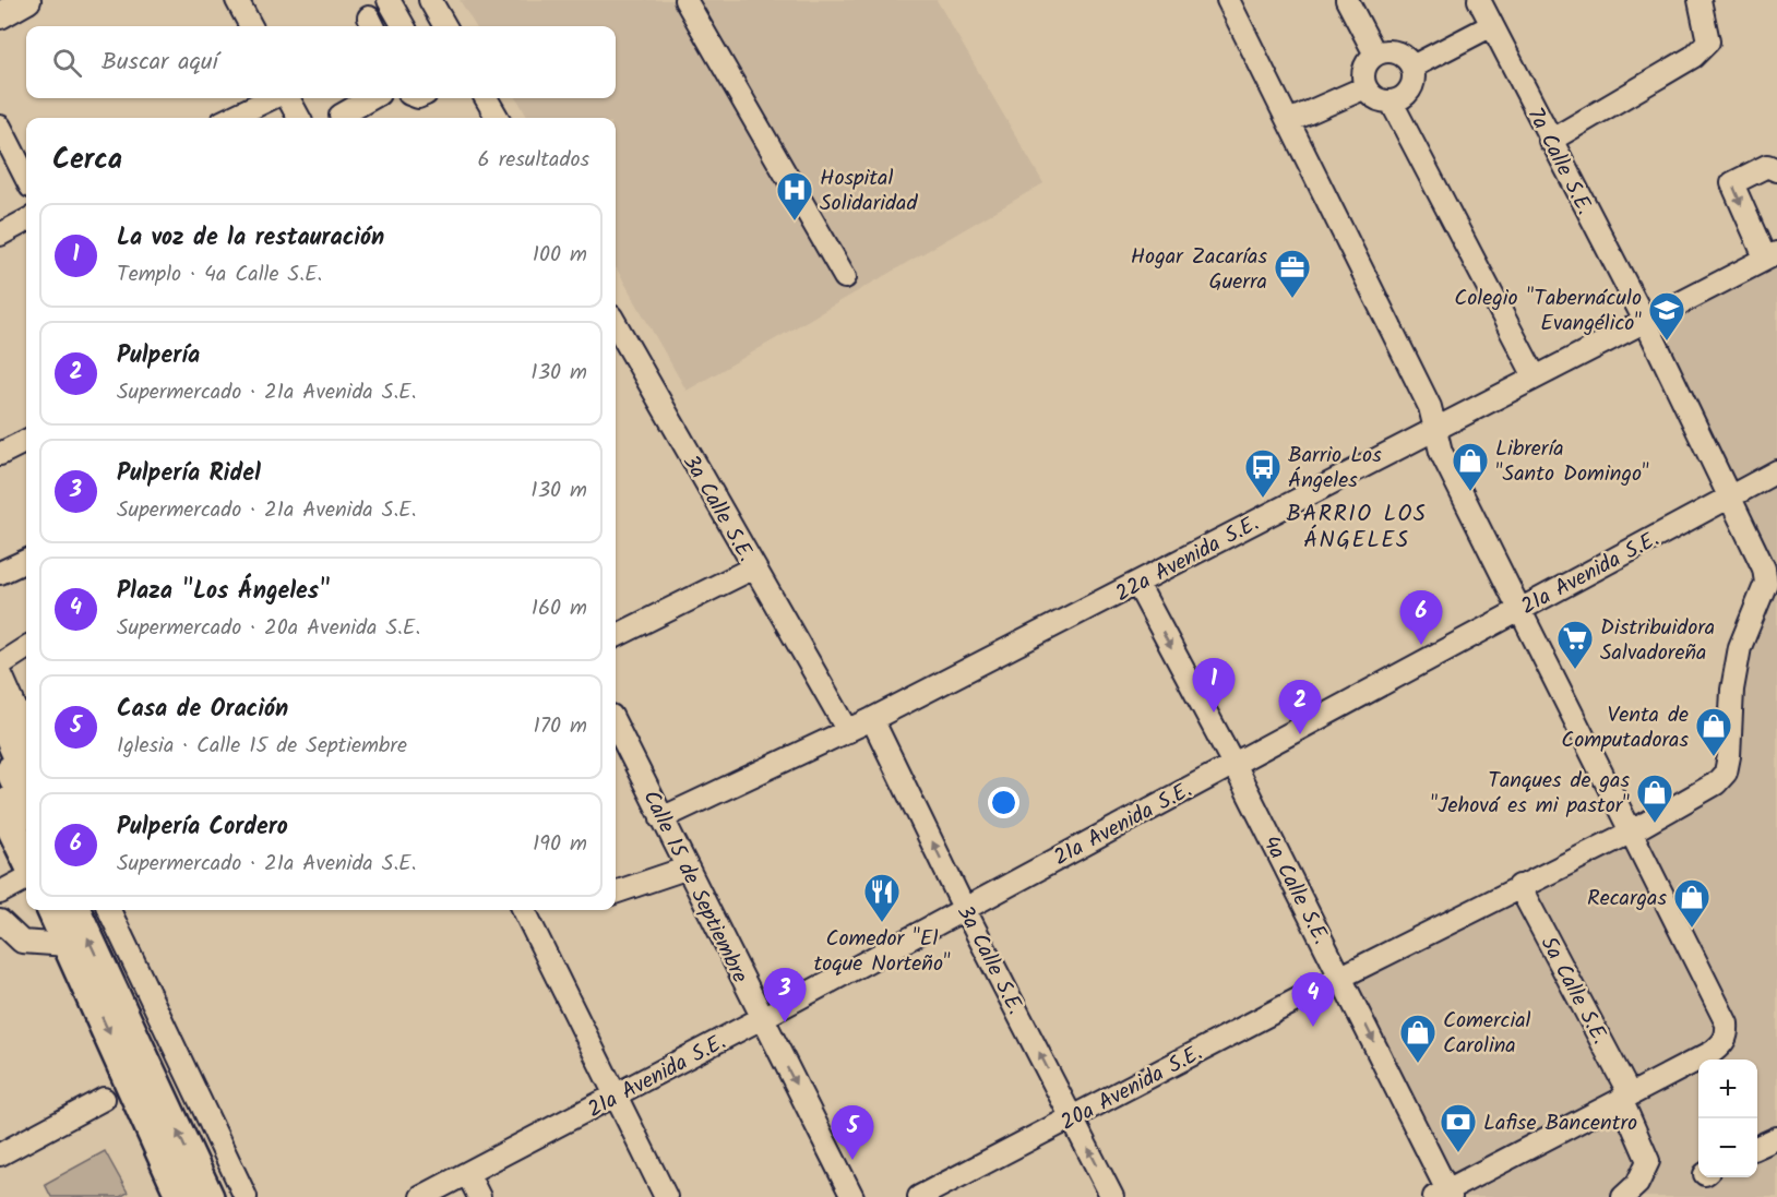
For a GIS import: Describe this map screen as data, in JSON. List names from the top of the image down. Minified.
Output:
{"streets":{"street":["7a Calle S.E.","3a Calle S.E.","22a Avenida S.E.","21a Avenida S.E.","Calle 15 de Septiembre","4a Calle S.E.","5a Calle S.E.","20a Avenida S.E."]},"crossings":[["7a Calle S.E.","22a Avenida S.E."],["7a Calle S.E.","21a Avenida S.E."],["7a Calle S.E.","20a Avenida S.E."],["3a Calle S.E.","22a Avenida S.E."],["3a Calle S.E.","21a Avenida S.E."],["3a Calle S.E.","20a Avenida S.E."],["22a Avenida S.E.","Calle 15 de Septiembre"],["22a Avenida S.E.","4a Calle S.E."],["21a Avenida S.E.","Calle 15 de Septiembre"],["21a Avenida S.E.","4a Calle S.E."],["4a Calle S.E.","20a Avenida S.E."],["5a Calle S.E.","20a Avenida S.E."]],"one_way":["3a Calle S.E.","4a Calle S.E."],"districts":["BARRIO LOS ÁNGELES"],"places":{"hospital":["Hospital Solidaridad"],"office":["Hogar Zacarías Guerra"],"school or university":["Colegio \"Tabernáculo Evangélico\""],"shop":["Librería \"Santo Domingo\"","Venta de Computadoras","Tanques de gas \"Jehová es mi pastor\"","Recargas","Comercial Carolina"],"bus stop":["Barrio Los Ángeles"],"supermarket":["Distribuidora Salvadoreña"],"restaurant":["Comedor \"El toque Norteño\""],"bank":["Lafise Bancentro"]},"page":{"search":"Buscar aquí","heading":["Cerca","6 resultados"],"list":[{"mark":"1","name":"La voz de la restauración","note":"Templo · 4a Calle S.E.","value":"100 m"},{"mark":"2","name":"Pulpería","note":"Supermercado · 21a Avenida S.E.","value":"130 m"},{"mark":"3","name":"Pulpería Ridel","note":"Supermercado · 21a Avenida S.E.","value":"130 m"},{"mark":"4","name":"Plaza \"Los Ángeles\"","note":"Supermercado · 20a Avenida S.E.","value":"160 m"},{"mark":"5","name":"Casa de Oración","note":"Iglesia · Calle 15 de Septiembre","value":"170 m"},{"mark":"6","name":"Pulpería Cordero","note":"Supermercado · 21a Avenida S.E.","value":"190 m"}],"pins":["6","1","2","3","4","5"],"map_buttons":["+","−"]}}
